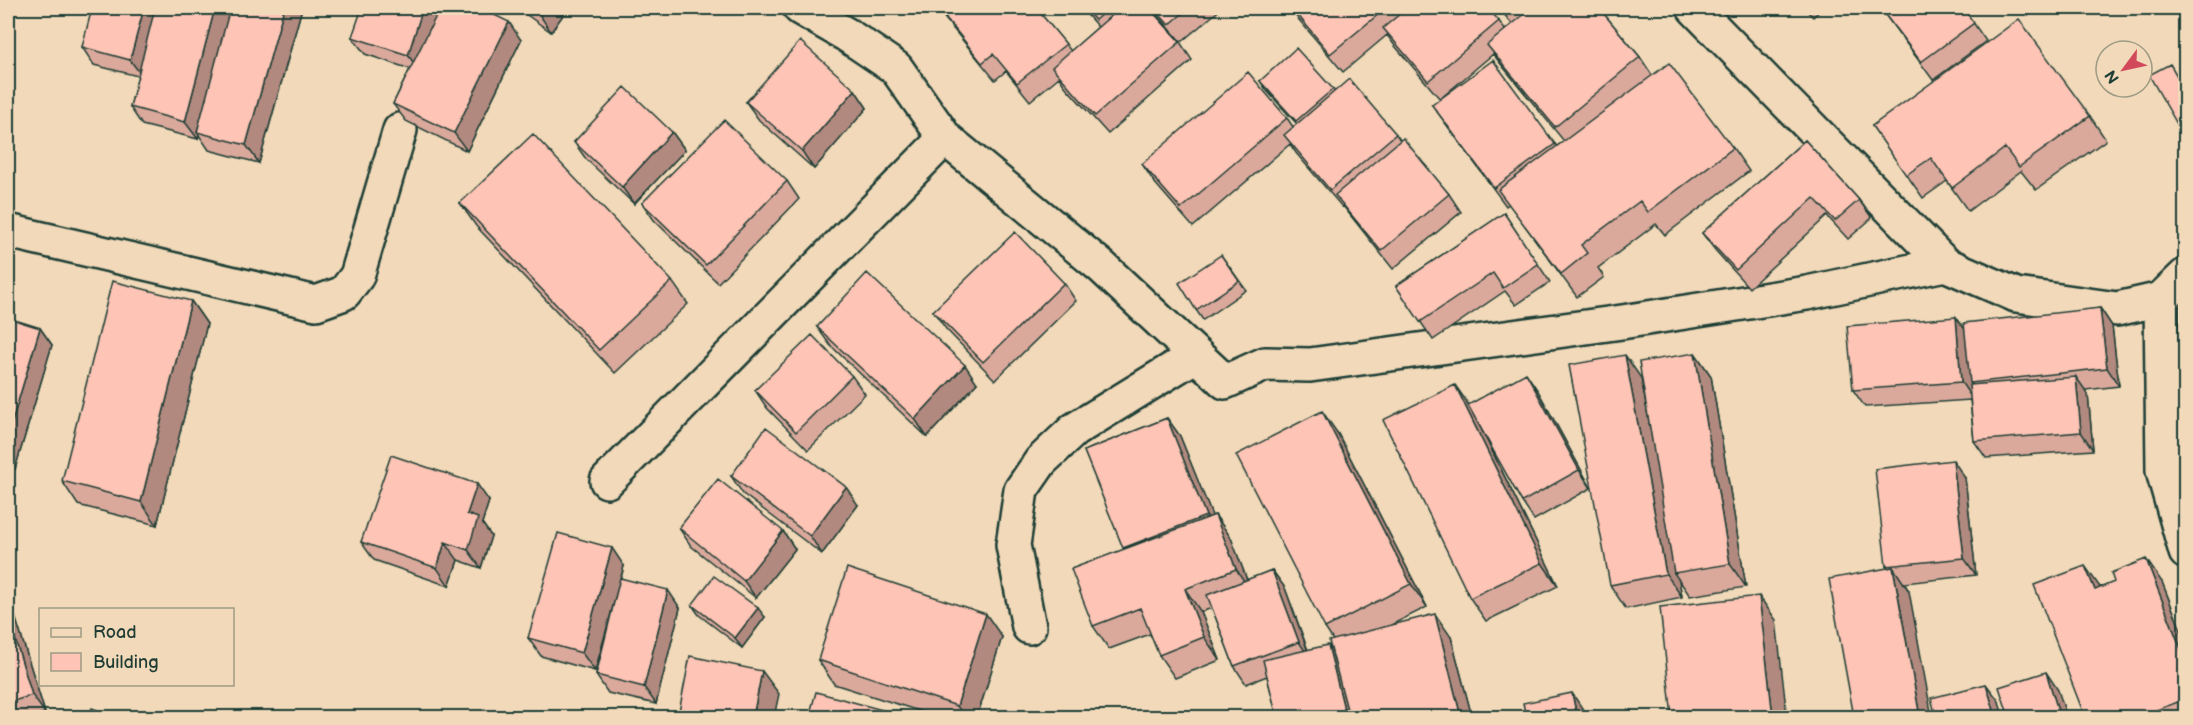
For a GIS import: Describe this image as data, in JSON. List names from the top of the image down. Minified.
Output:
{"legend":["Road","Building"],"north":"bottom left"}
